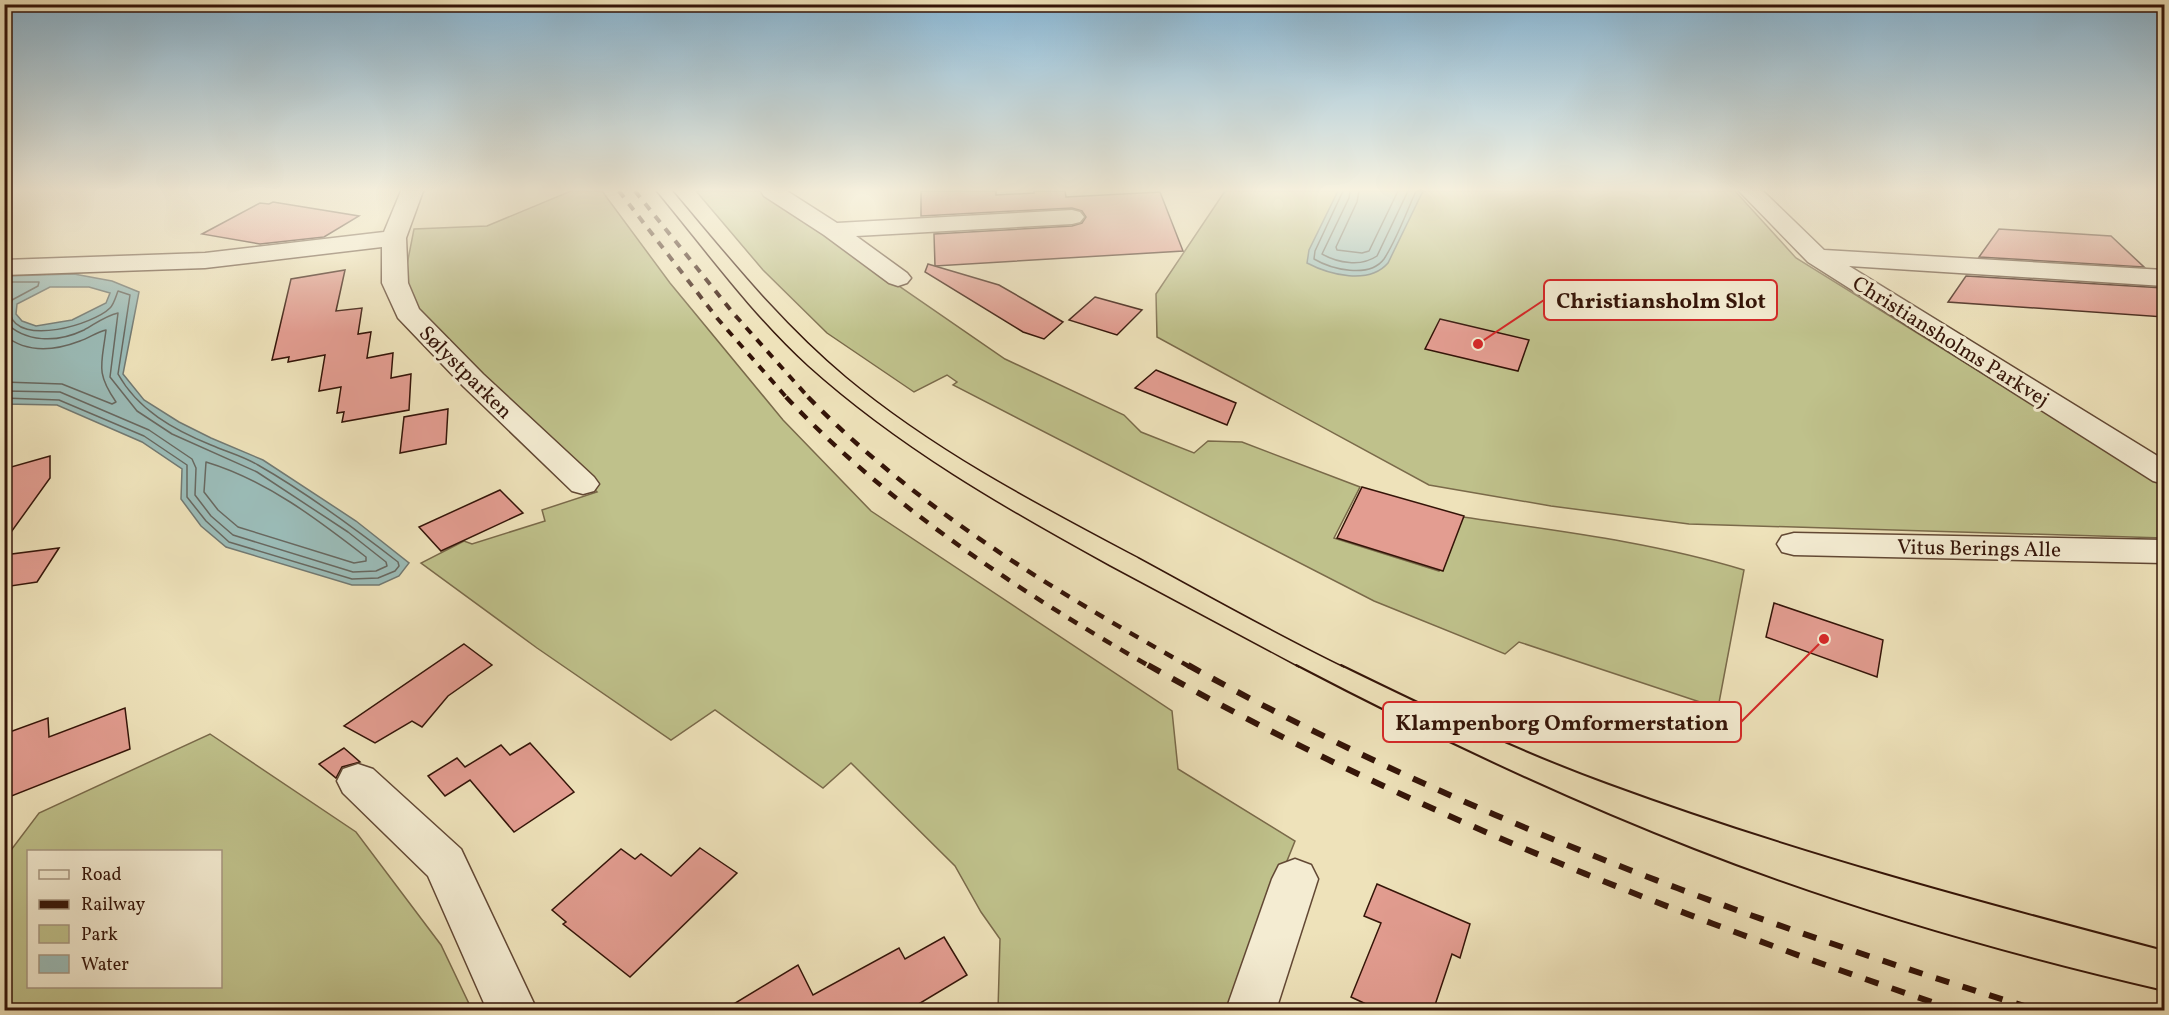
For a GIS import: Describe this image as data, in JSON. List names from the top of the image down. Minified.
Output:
{"streets":{"street":["Christiansholms Parkvej","Sølystparken","Vitus Berings Alle"]},"places":["Christiansholm Slot","Klampenborg Omformerstation"],"legend":["Road","Railway","Park","Water"]}
